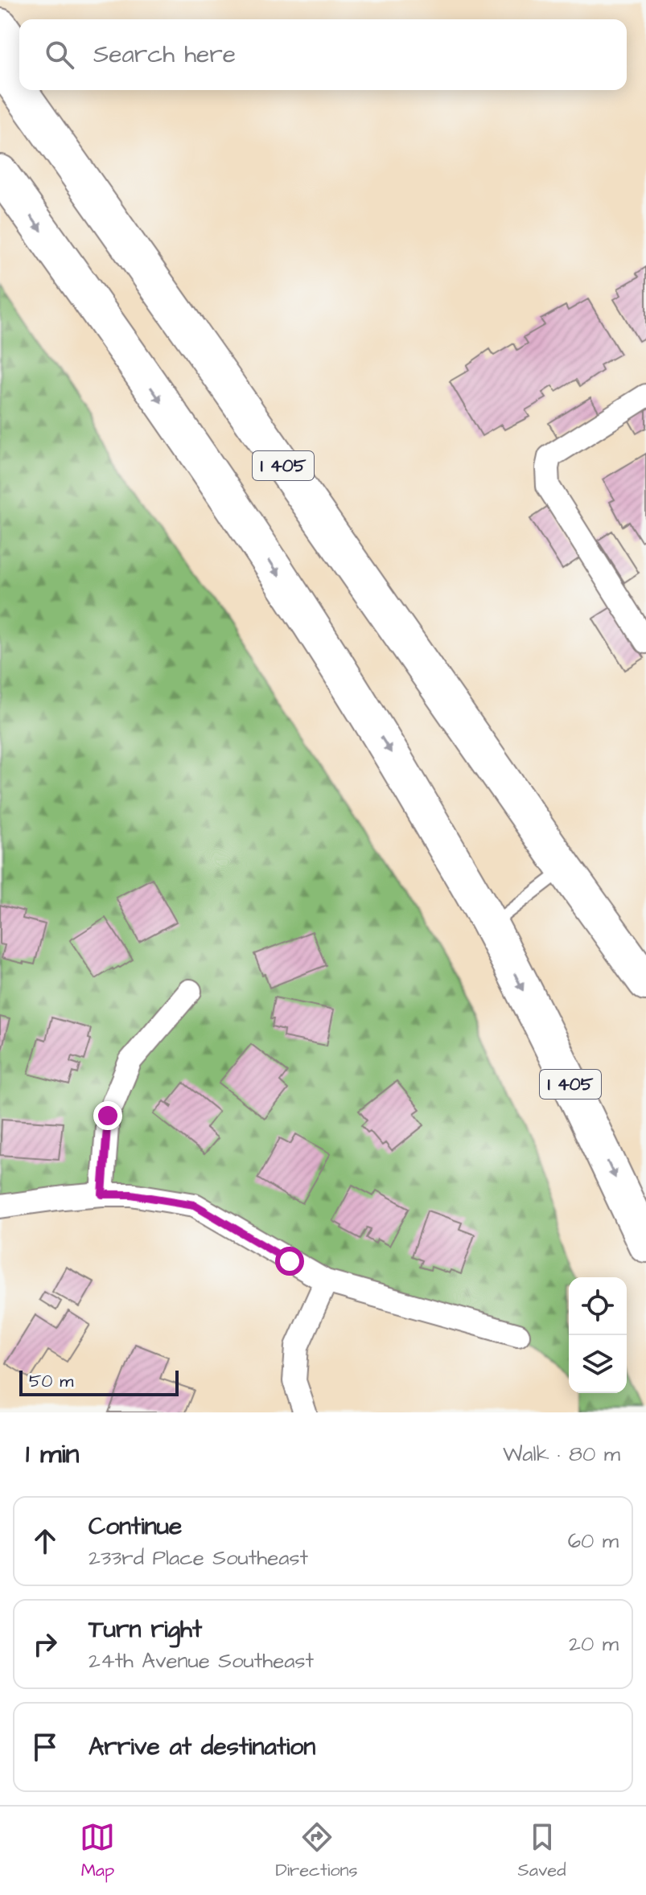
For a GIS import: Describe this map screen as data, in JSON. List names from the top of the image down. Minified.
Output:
{"streets":{"highway":["I 405"]},"scale_bar":"50 m","page":{"search":"Search here","scale":"50 m","heading":["1 min","Walk · 80 m"],"list":[["Continue","233rd Place Southeast","60 m"],["Turn right","24th Avenue Southeast","20 m"],"Arrive at destination"],"nav":["Map","Directions","Saved"]}}
